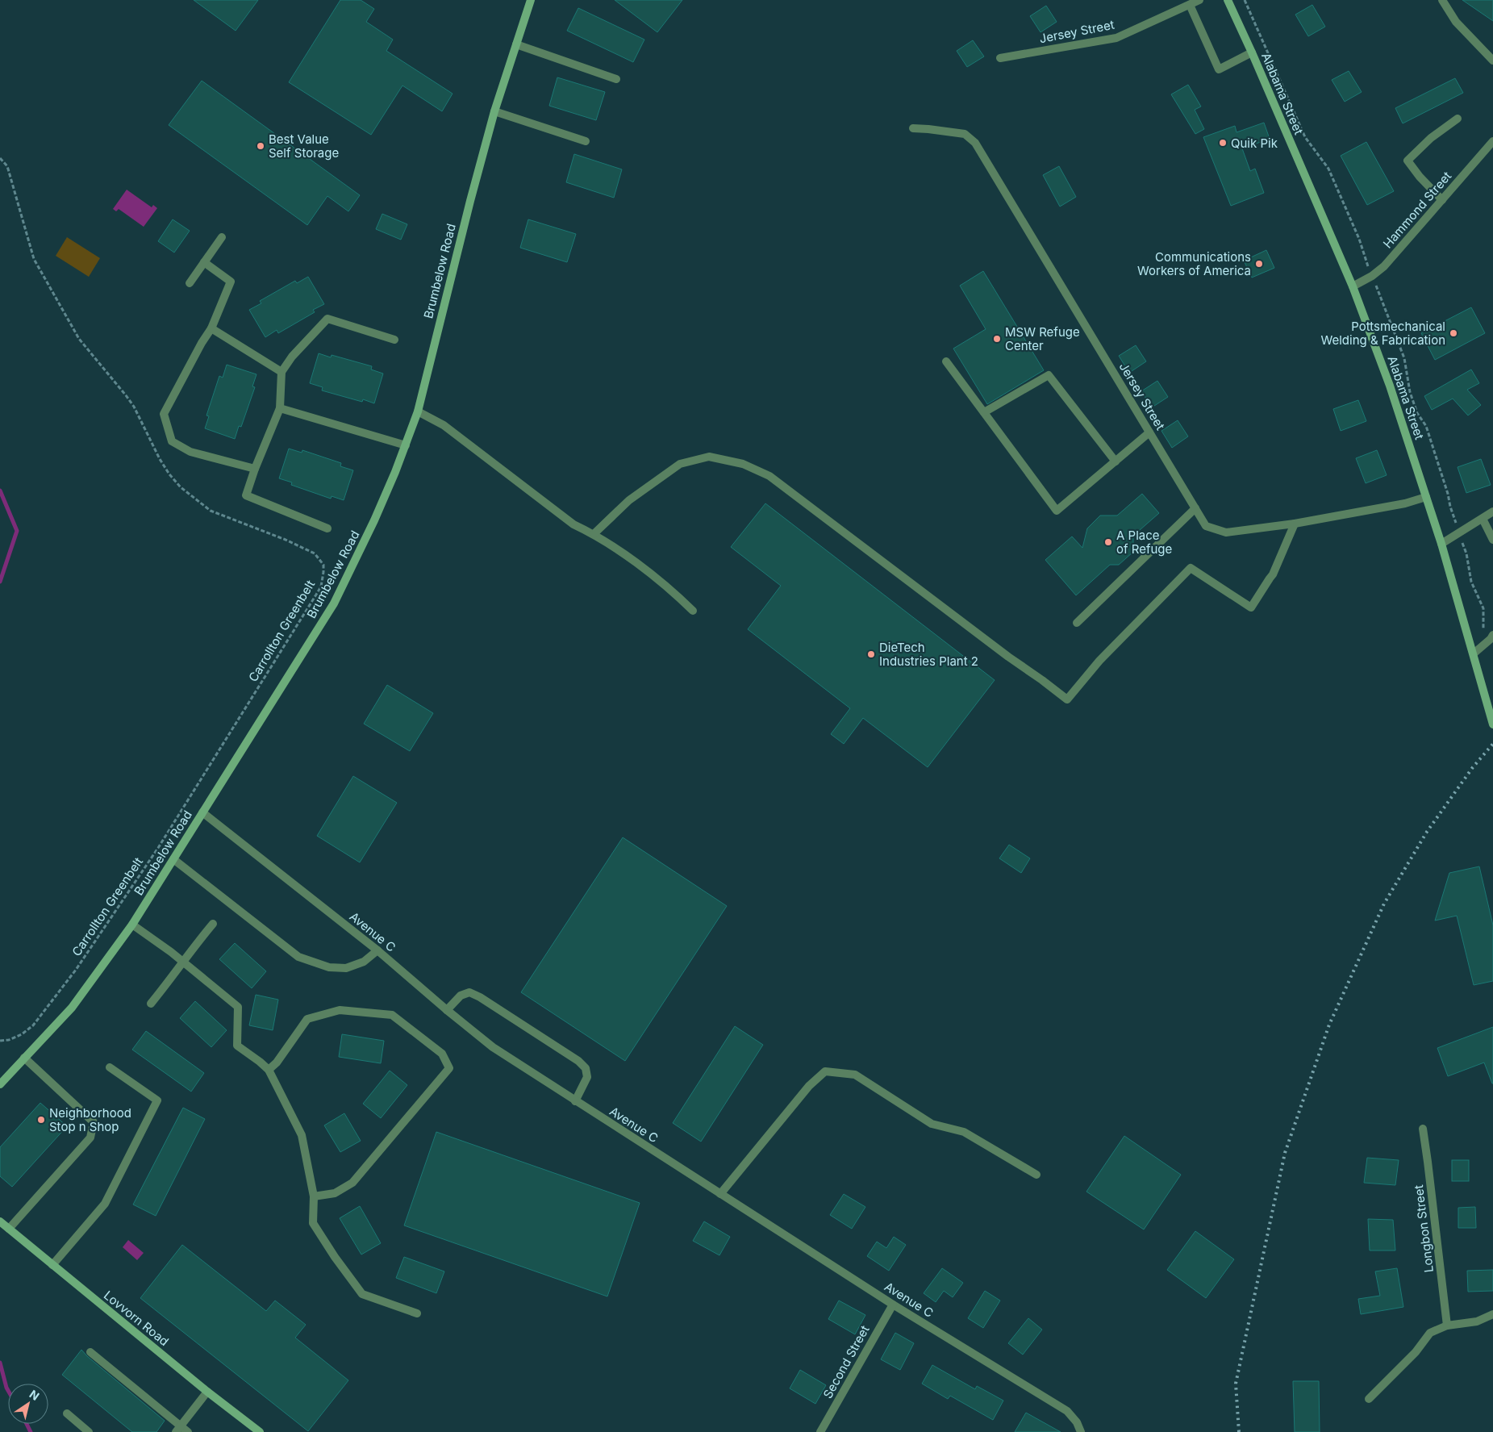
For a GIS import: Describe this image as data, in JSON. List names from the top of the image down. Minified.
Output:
{"streets":{"street":["Jersey Street","Alabama Street","Hammond Street","Brumbelow Road","Avenue C","Longbon Street","Lovvorn Road","Second Street"],"path":["Carrollton Greenbelt"]},"crossings":[["Jersey Street","Alabama Street"],["Alabama Street","Hammond Street"],["Brumbelow Road","Avenue C"],["Avenue C","Second Street"]],"places":["Quik Pik","Best Value Self Storage","Communications Workers of America","Pottsmechanical Welding & Fabrication","MSW Refuge Center","A Place of Refuge","DieTech Industries Plant 2","Neighborhood Stop n Shop"],"north":"top right"}
